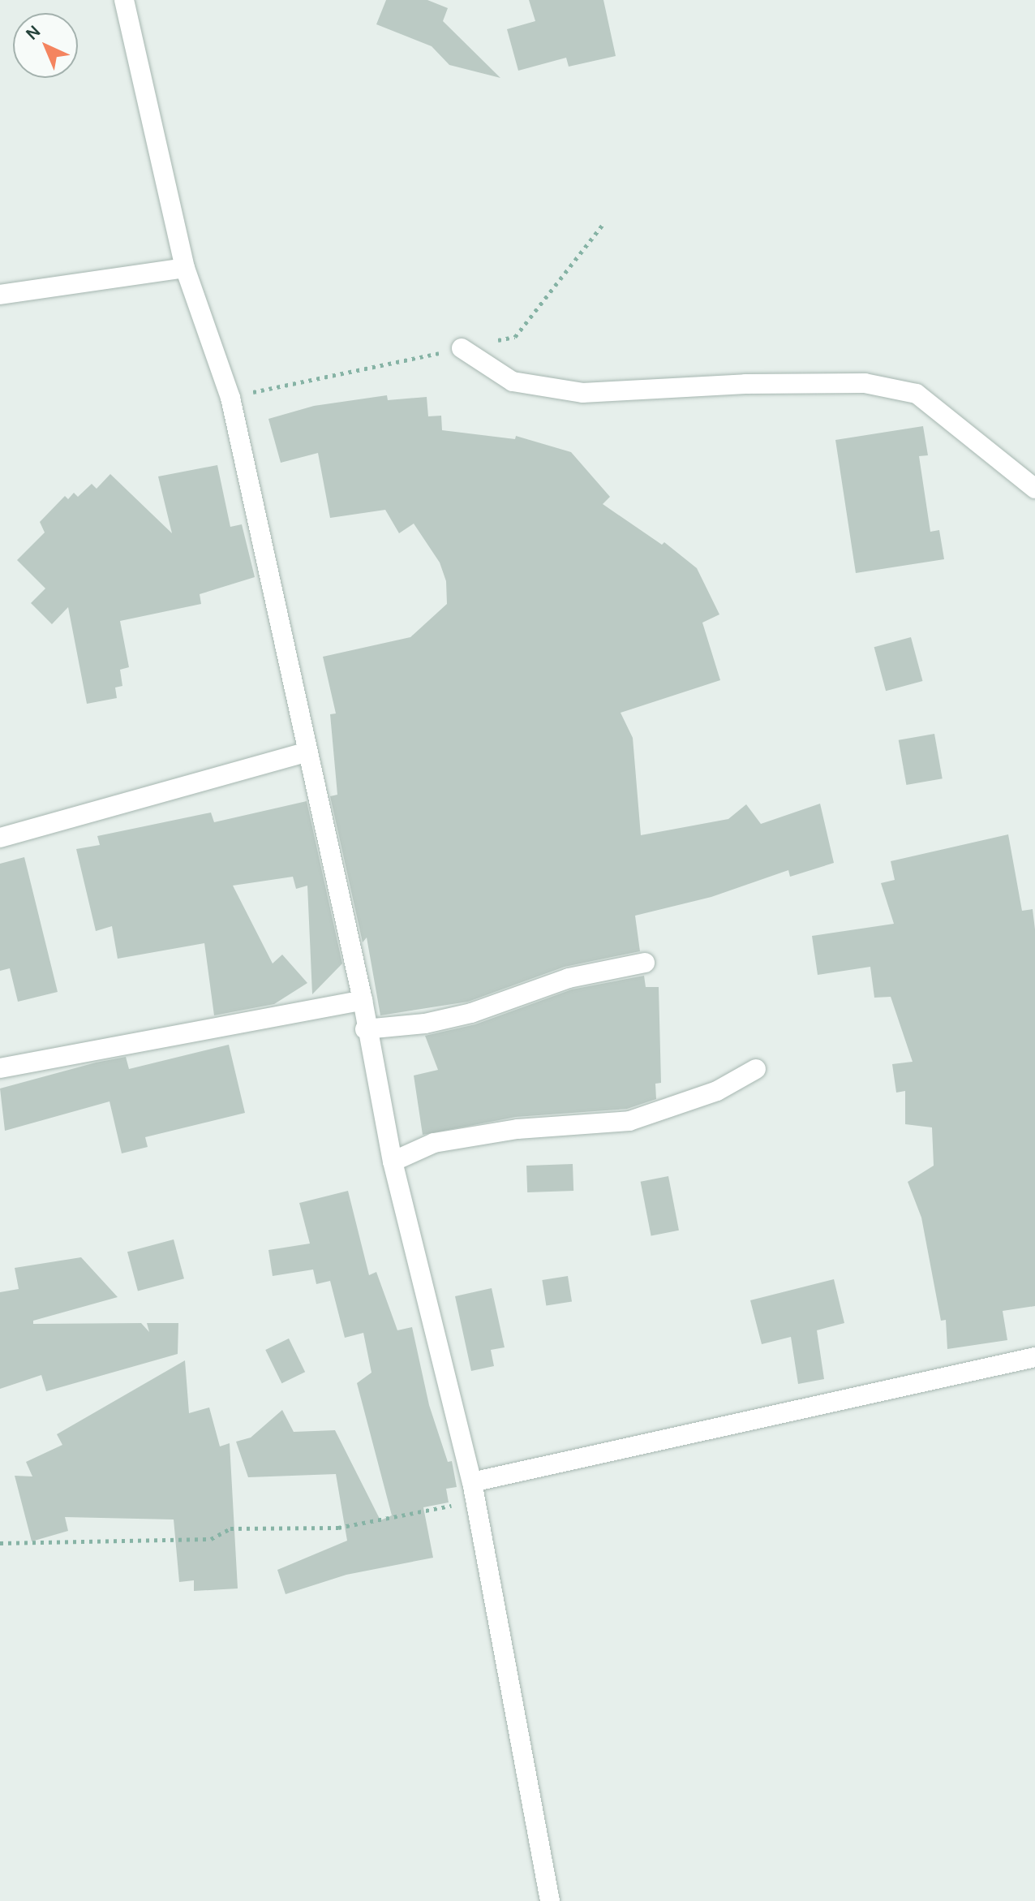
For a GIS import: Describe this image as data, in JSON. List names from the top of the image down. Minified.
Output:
{"north":"top left"}
